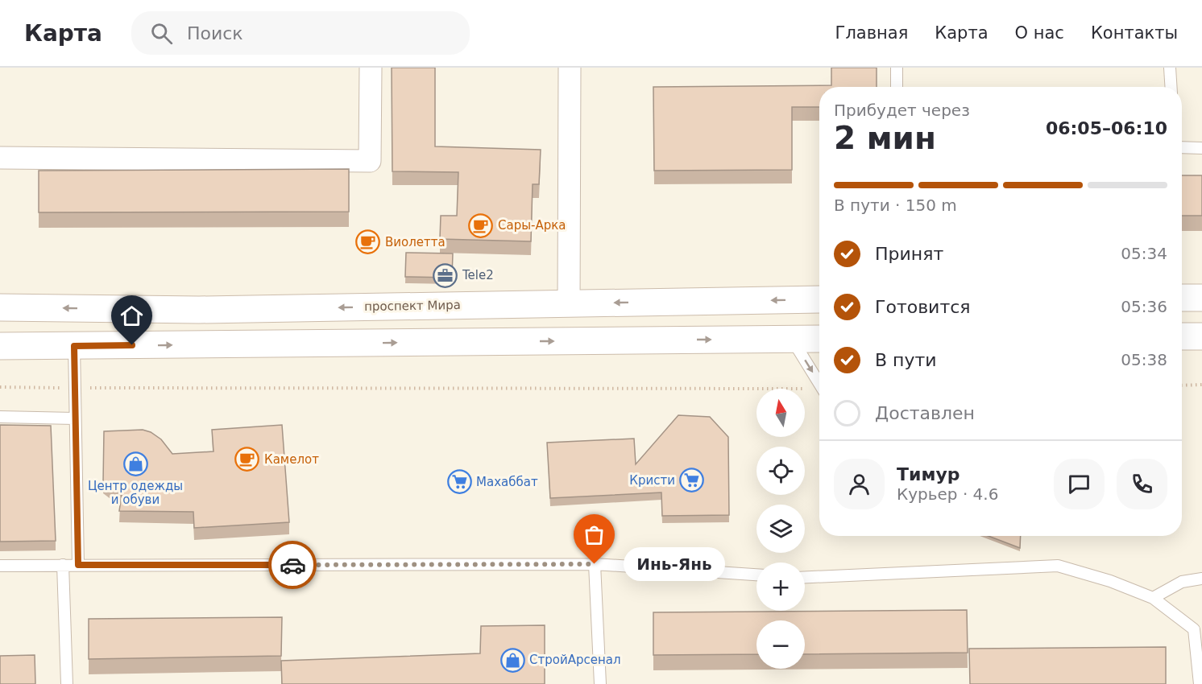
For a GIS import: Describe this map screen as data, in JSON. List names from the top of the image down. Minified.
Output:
{"streets":{"main road":["проспект Мира"]},"places":{"cafe":["Сары-Арка","Виолетта","Камелот"],"office":["Tele2"],"shop":["Центр одежды и обуви","СтройАрсенал"],"supermarket":["Кристи","Махаббат"],"other":["Инь-Янь"]},"north":"top","page":{"header":"Карта","search":"Поиск","nav":["Главная","Карта","О нас","Контакты"],"heading":["2 мин","Прибудет через","06:05–06:10"],"panel":["Тимур","Курьер · 4.6"],"bar":"В пути · 150 m","list":[["Принят","05:34"],["Готовится","05:36"],["В пути","05:38"],"Доставлен"],"map_buttons":["+","−"],"bubble":"Инь-Янь"}}
